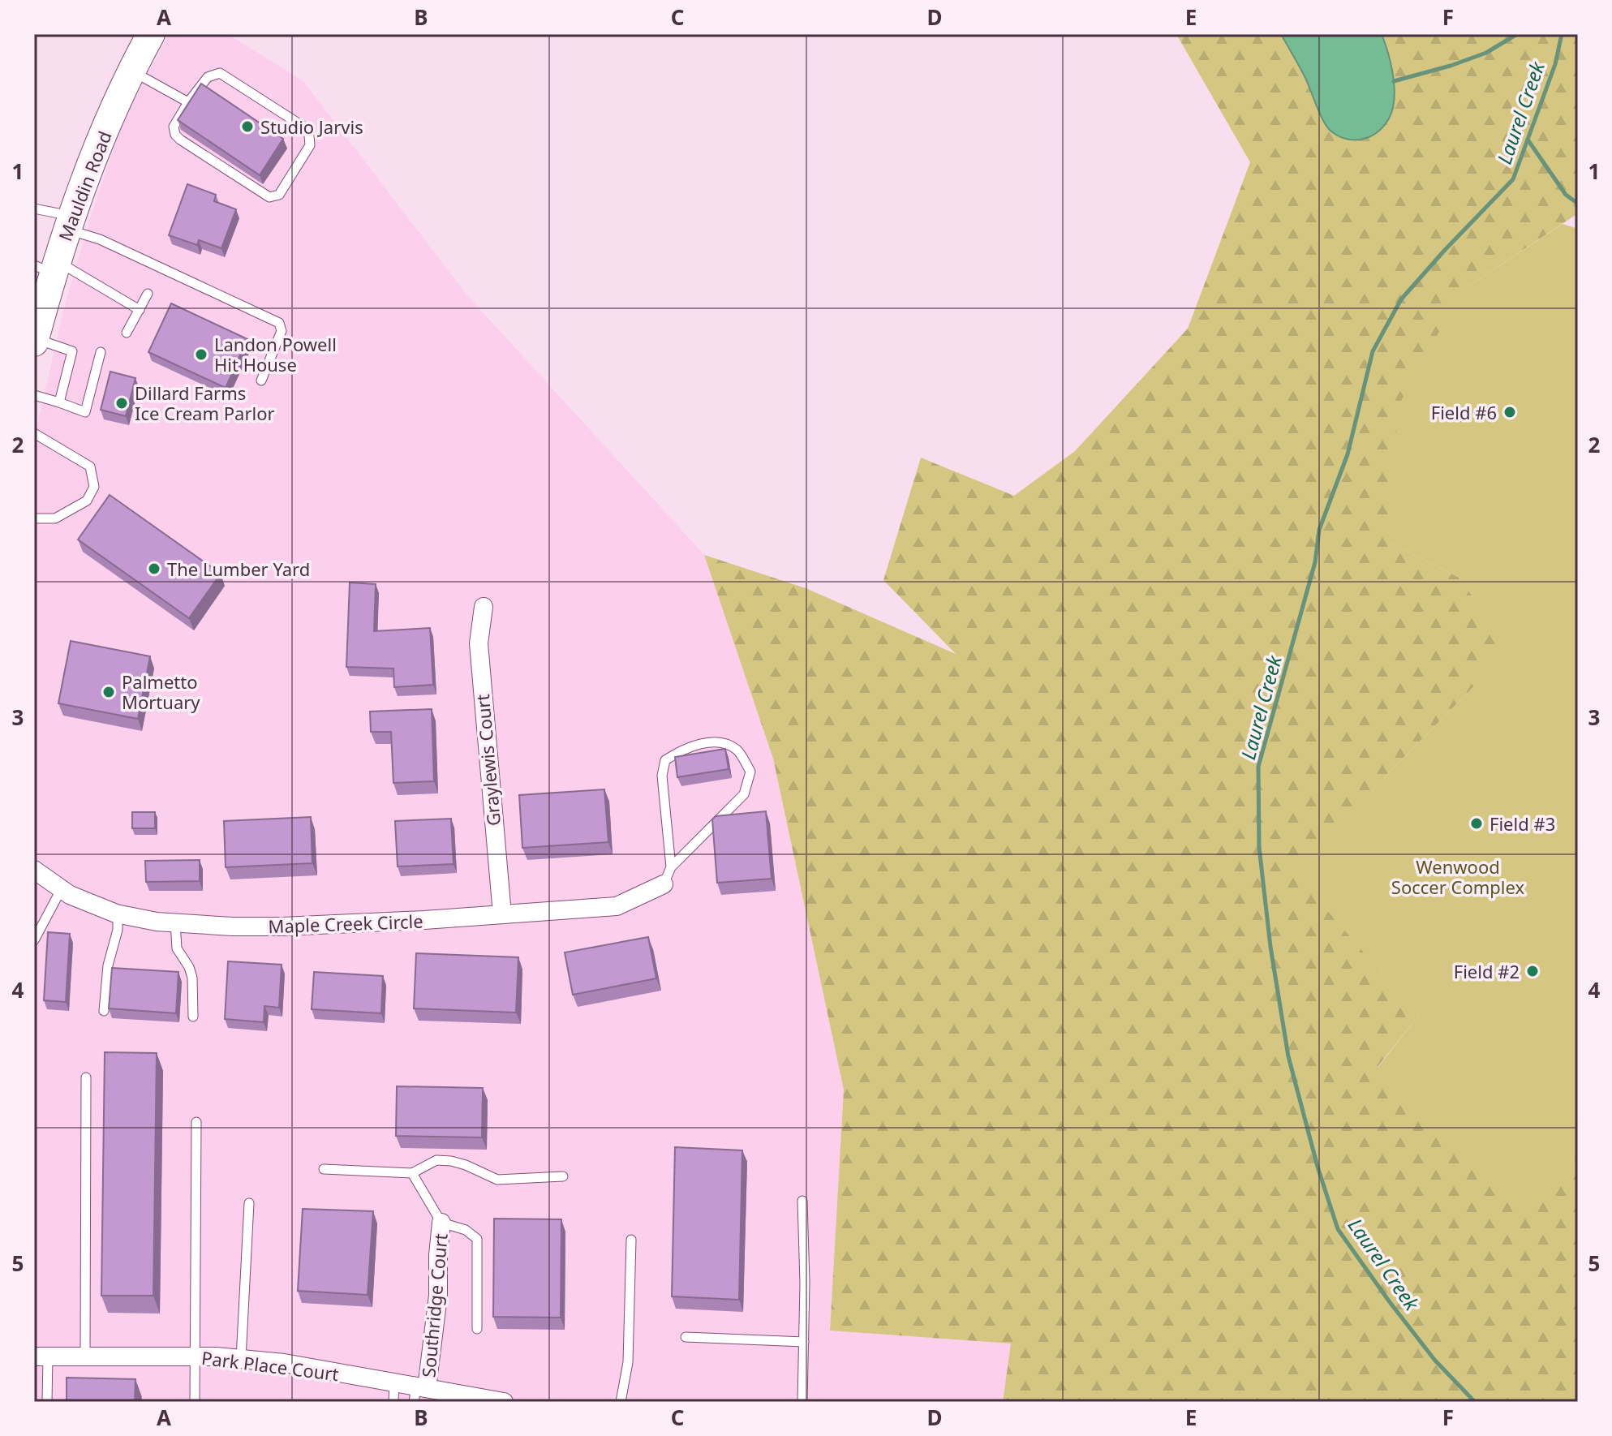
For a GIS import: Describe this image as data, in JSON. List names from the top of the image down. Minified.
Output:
{"streets":{"main road":["Mauldin Road"],"street":["Graylewis Court","Maple Creek Circle","Southridge Court","Park Place Court"]},"crossings":[["Graylewis Court","Maple Creek Circle"],["Southridge Court","Park Place Court"]],"water":["Laurel Creek"],"parks":["Wenwood Soccer Complex"],"places":["Studio Jarvis","Landon Powell Hit House","Dillard Farms Ice Cream Parlor","Field #6","The Lumber Yard","Palmetto Mortuary","Field #3","Field #2"],"grid":{"columns":["A","B","C","D","E","F"],"rows":["1","2","3","4","5"]}}
